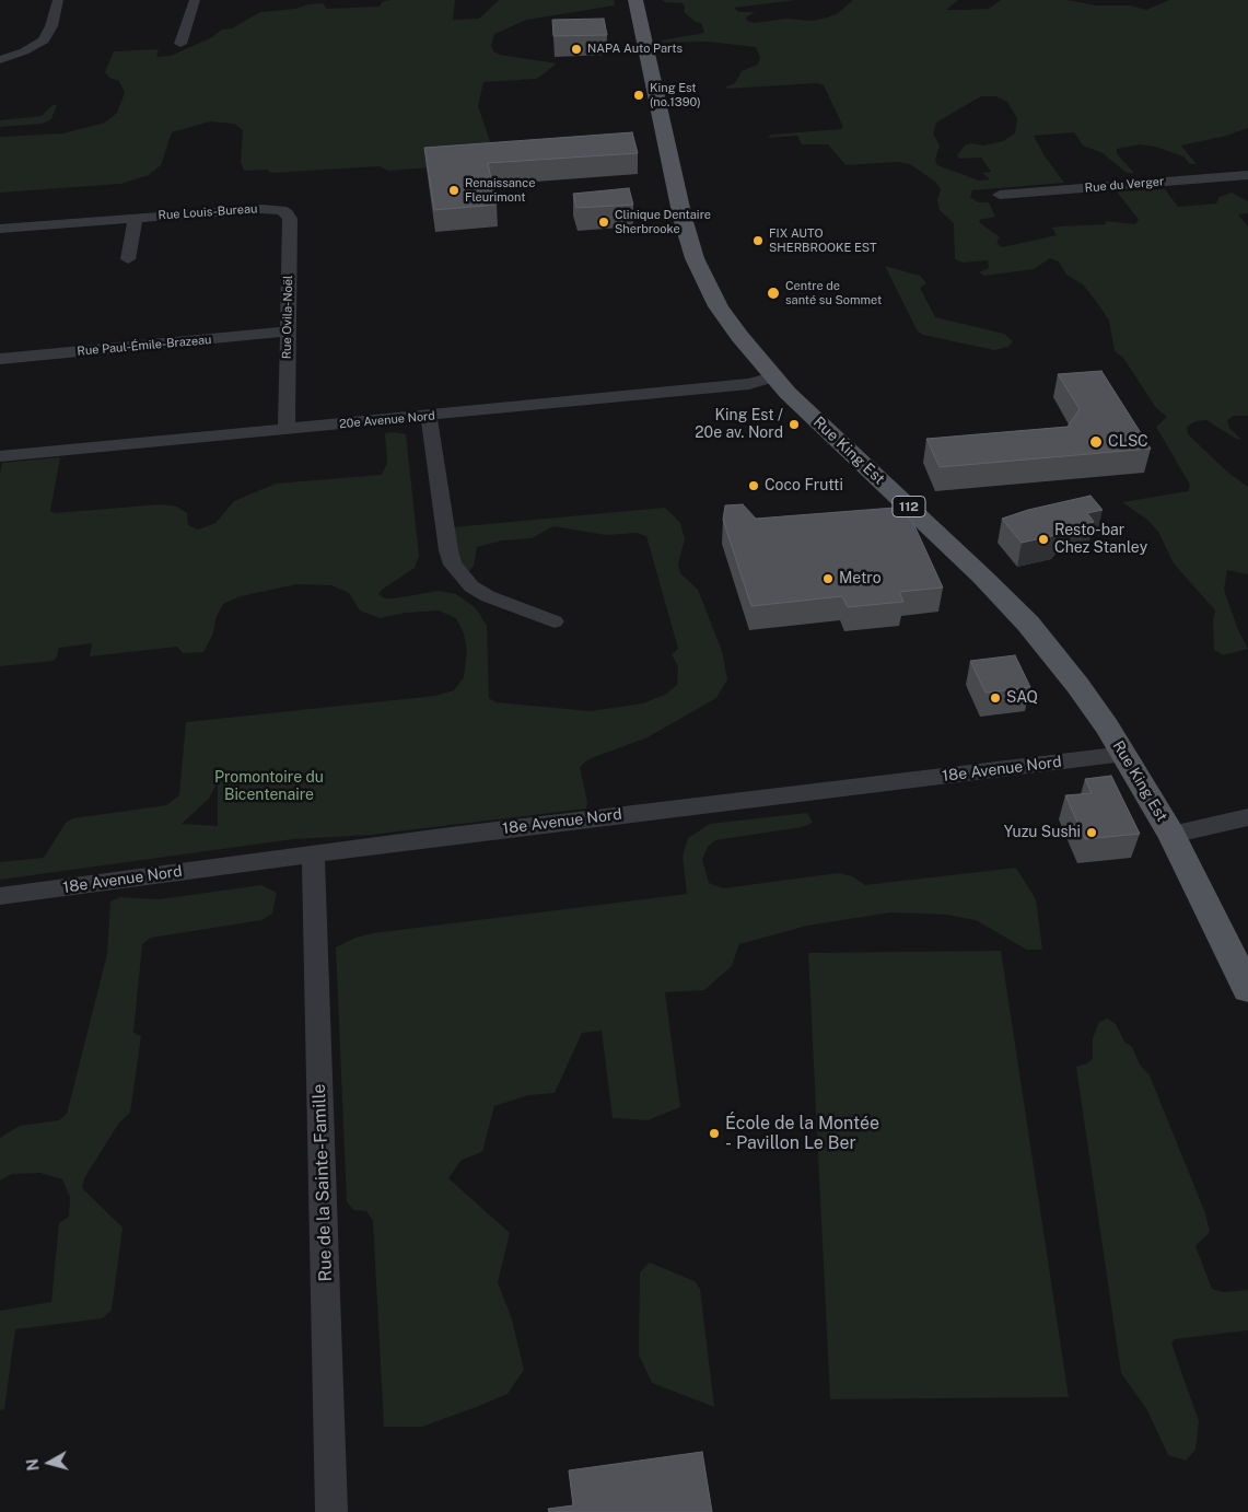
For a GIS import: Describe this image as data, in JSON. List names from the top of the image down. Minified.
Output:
{"streets":{"main road":["Rue King Est","112"],"street":["Rue du Verger","Rue Louis-Bureau","Rue Ovila-Noël","Rue Paul-Émile-Brazeau","20e Avenue Nord","18e Avenue Nord","Rue de la Sainte-Famille"]},"crossings":[["Rue Louis-Bureau","Rue Ovila-Noël"],["Rue Ovila-Noël","Rue Paul-Émile-Brazeau"],["Rue Ovila-Noël","20e Avenue Nord"],["20e Avenue Nord","Rue King Est"],["Rue King Est","18e Avenue Nord"],["18e Avenue Nord","Rue de la Sainte-Famille"]],"parks":["Promontoire du Bicentenaire"],"places":["NAPA Auto Parts","King Est (no.1390)","Renaissance Fleurimont","Clinique Dentaire Sherbrooke","FIX AUTO SHERBROOKE EST","Centre de santé su Sommet","King Est / 20e av. Nord","CLSC","Coco Frutti","Resto-bar Chez Stanley","Metro","SAQ","Yuzu Sushi","École de la Montée - Pavillon Le Ber"],"north":"left"}
